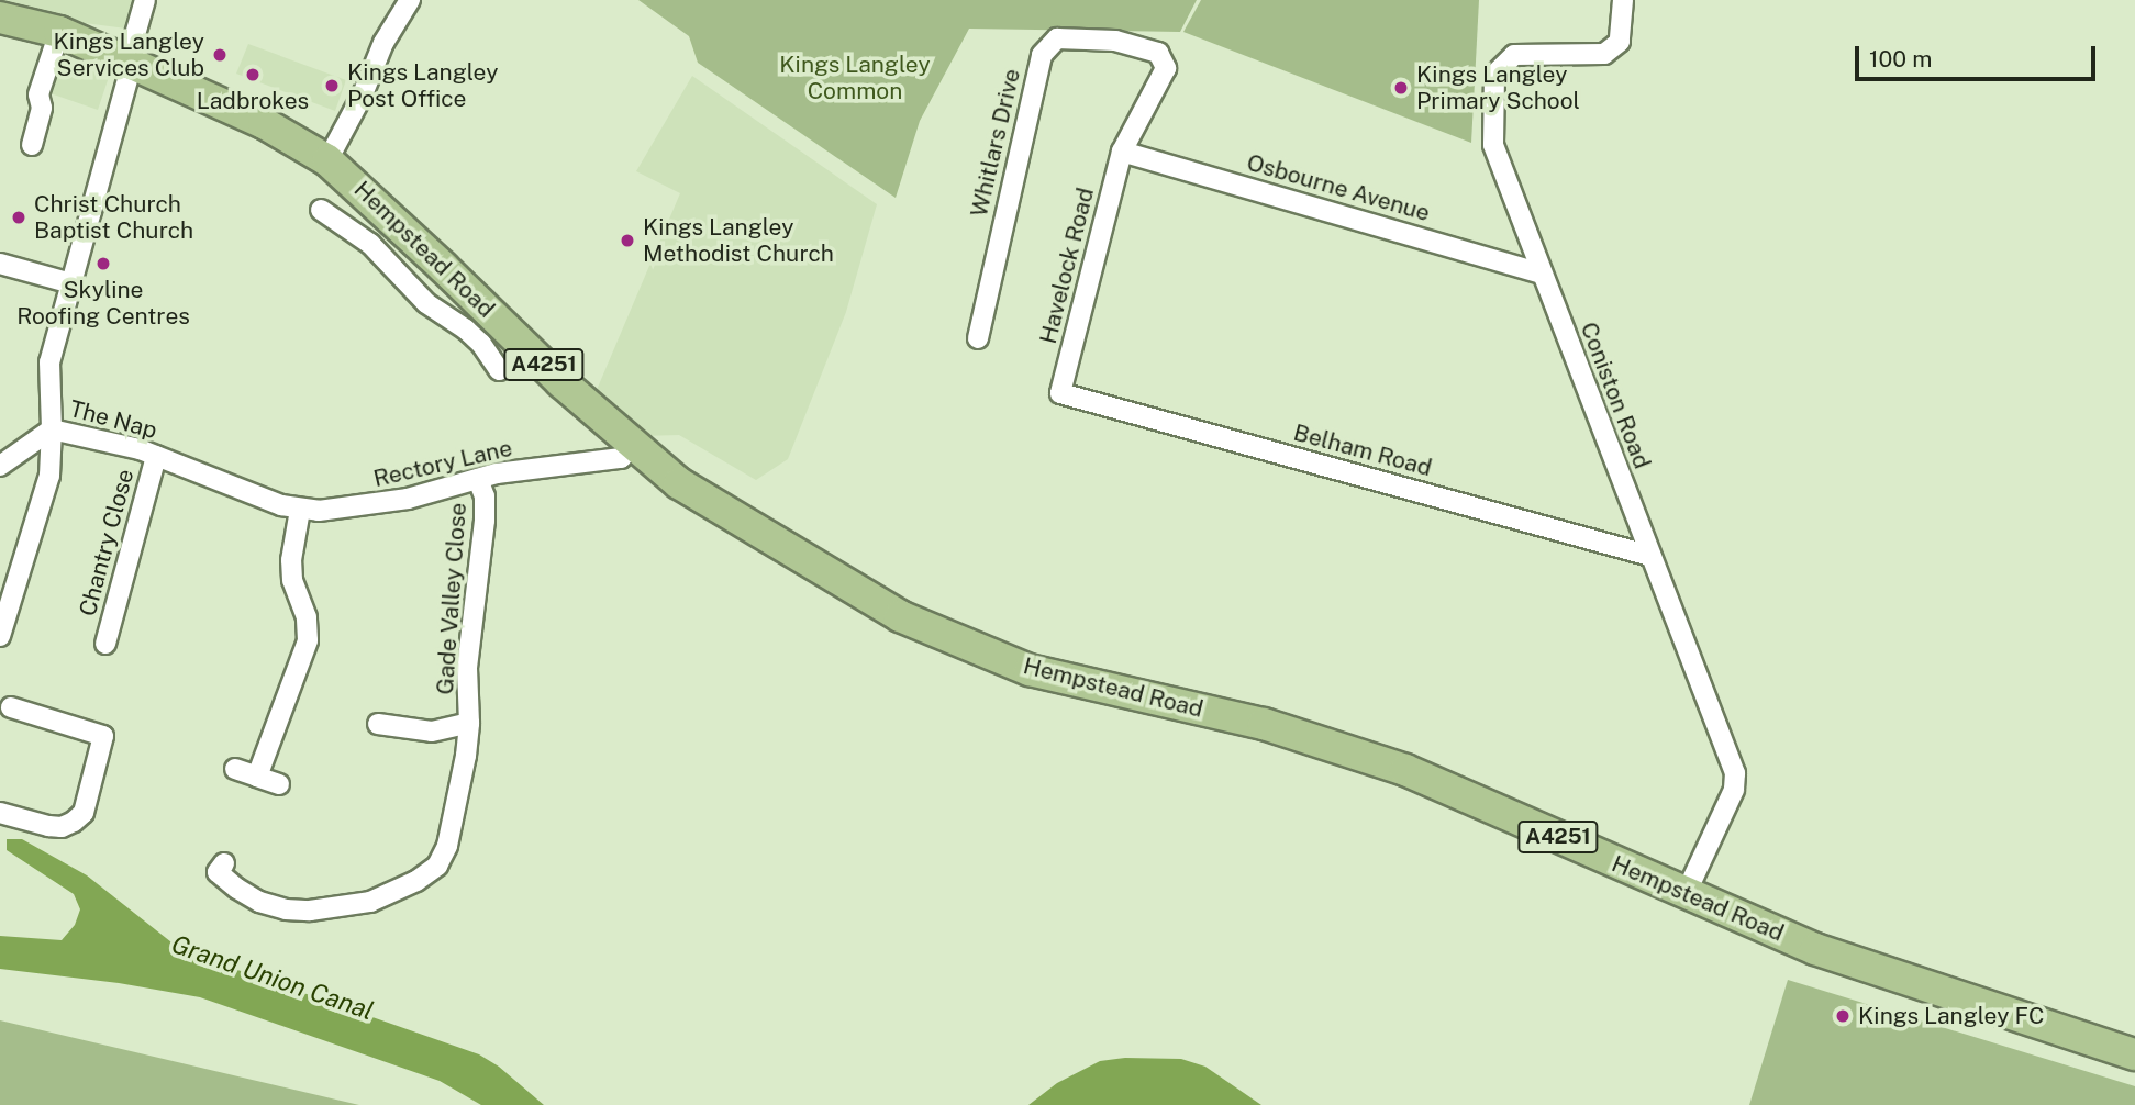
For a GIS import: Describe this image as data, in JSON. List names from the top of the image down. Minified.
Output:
{"streets":{"main road":["Hempstead Road","A4251"],"street":["Whitlars Drive","Osbourne Avenue","Havelock Road","Coniston Road","The Nap","Belham Road","Rectory Lane","Chantry Close","Gade Valley Close"]},"crossings":[["Whitlars Drive","Osbourne Avenue"],["Whitlars Drive","Havelock Road"],["Osbourne Avenue","Havelock Road"],["Osbourne Avenue","Coniston Road"],["Hempstead Road","A4251"],["Hempstead Road","Coniston Road"],["Hempstead Road","The Nap"],["Hempstead Road","Rectory Lane"],["Havelock Road","Belham Road"],["A4251","The Nap"],["Coniston Road","Belham Road"],["The Nap","Rectory Lane"],["The Nap","Chantry Close"],["Rectory Lane","Gade Valley Close"]],"water":["Grand Union Canal"],"parks":["Kings Langley Common"],"places":["Kings Langley Services Club","Ladbrokes","Kings Langley Post Office","Kings Langley Primary School","Christ Church Baptist Church","Kings Langley Methodist Church","Skyline Roofing Centres","Kings Langley FC"],"scale_bar":"100 m"}
